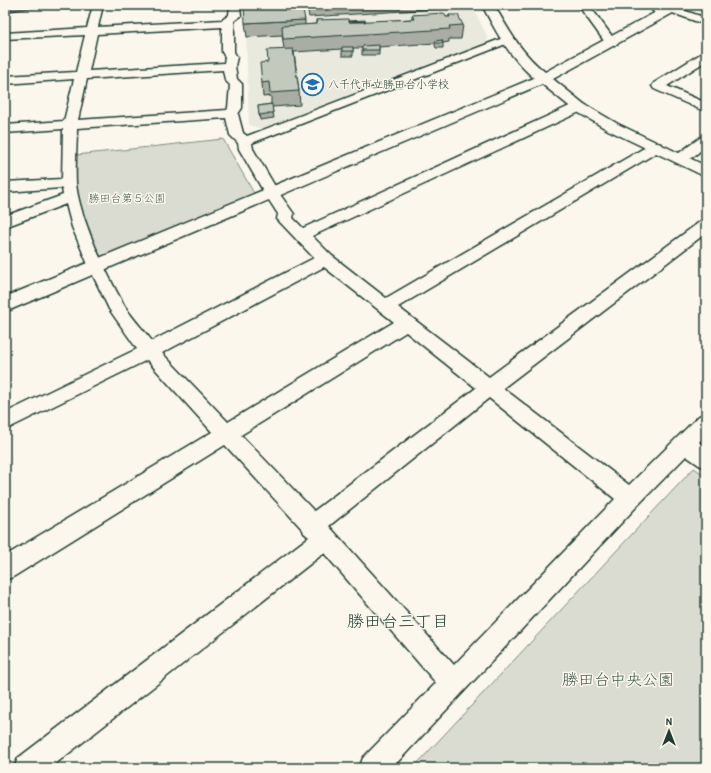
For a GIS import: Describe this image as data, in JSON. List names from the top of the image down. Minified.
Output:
{"districts":["勝田台三丁目"],"parks":["勝田台第５公園","勝田台中央公園"],"places":{"school or university":["八千代市立勝田台小学校"]},"north":"top"}
